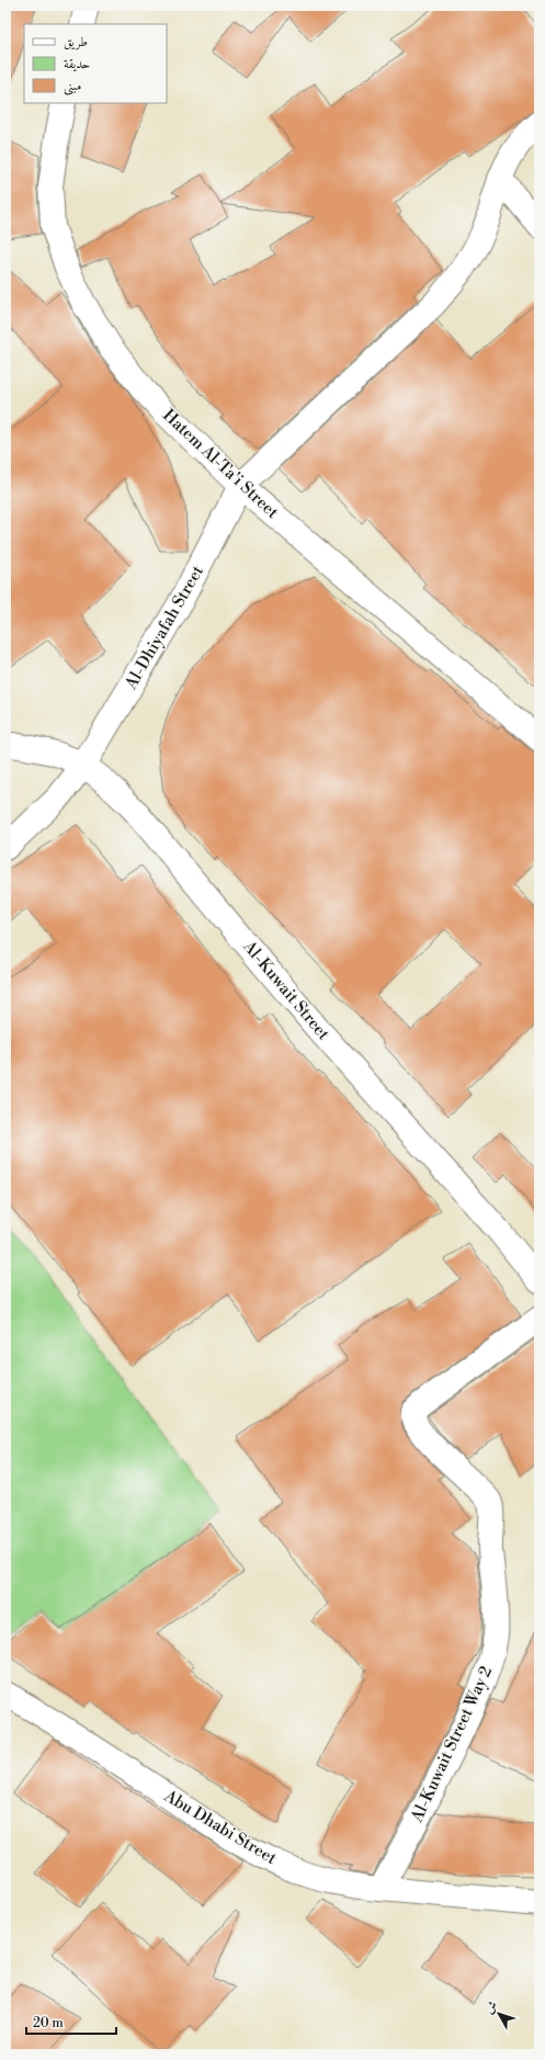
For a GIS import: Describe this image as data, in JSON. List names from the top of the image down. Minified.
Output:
{"streets":{"street":["Hatem Al-Ta'i Street","Al-Dhiyafah Street","Al-Kuwait Street","Al-Kuwait Street Way 2","Abu Dhabi Street"]},"crossings":[["Hatem Al-Ta'i Street","Al-Dhiyafah Street"],["Al-Dhiyafah Street","Al-Kuwait Street"],["Al-Kuwait Street Way 2","Abu Dhabi Street"]],"legend":["طريق","حديقة","مبنى"],"scale_bar":"20 m","north":"top left"}
